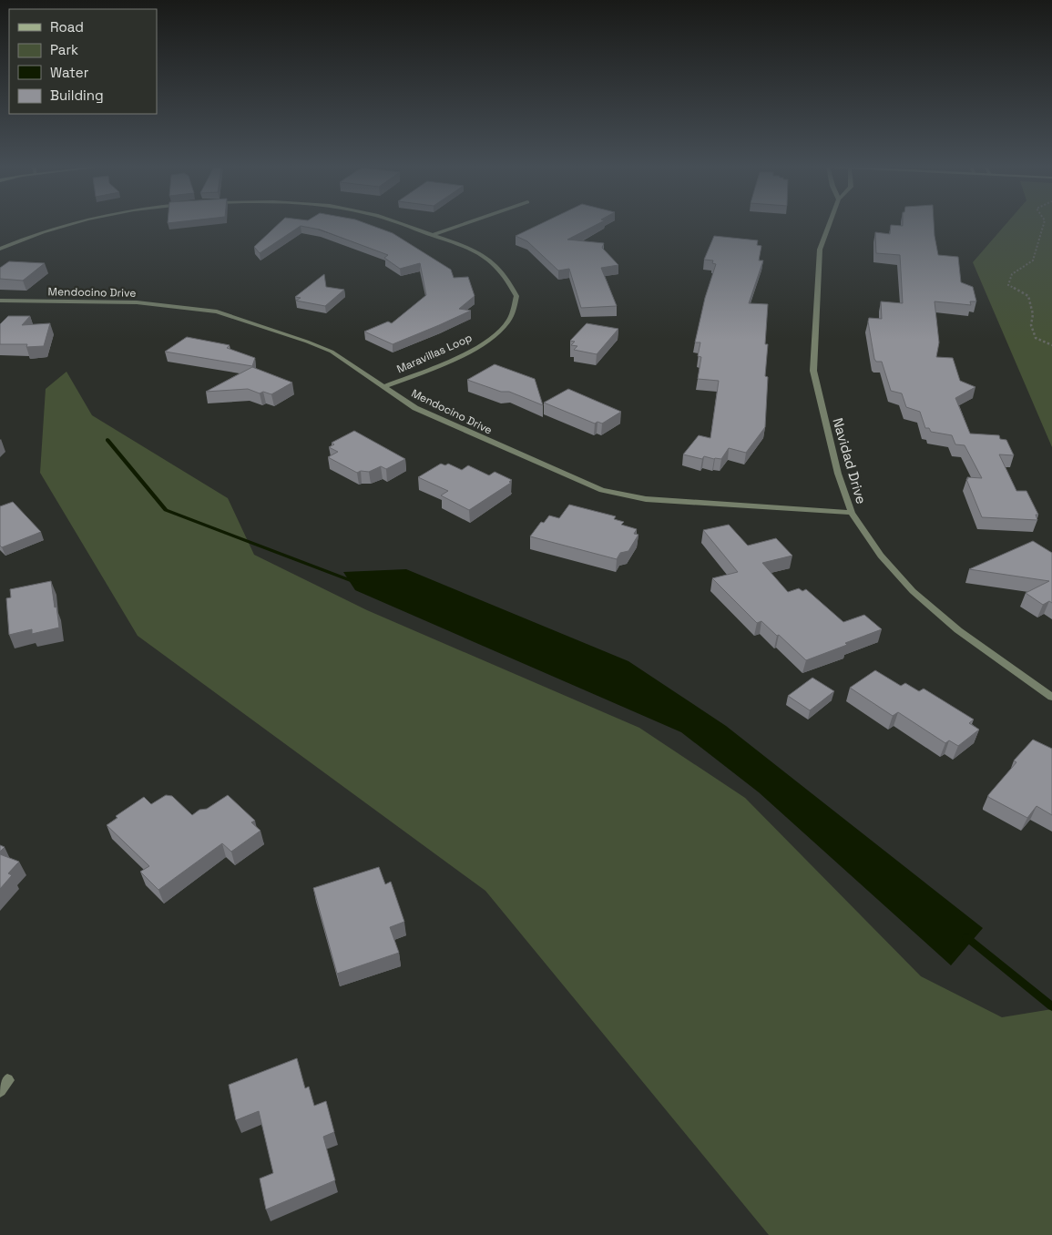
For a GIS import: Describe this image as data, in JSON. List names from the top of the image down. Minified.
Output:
{"streets":{"street":["Mendocino Drive","Maravillas Loop","Navidad Drive"]},"crossings":[["Mendocino Drive","Maravillas Loop"],["Mendocino Drive","Navidad Drive"]],"legend":["Road","Park","Water","Building"]}
